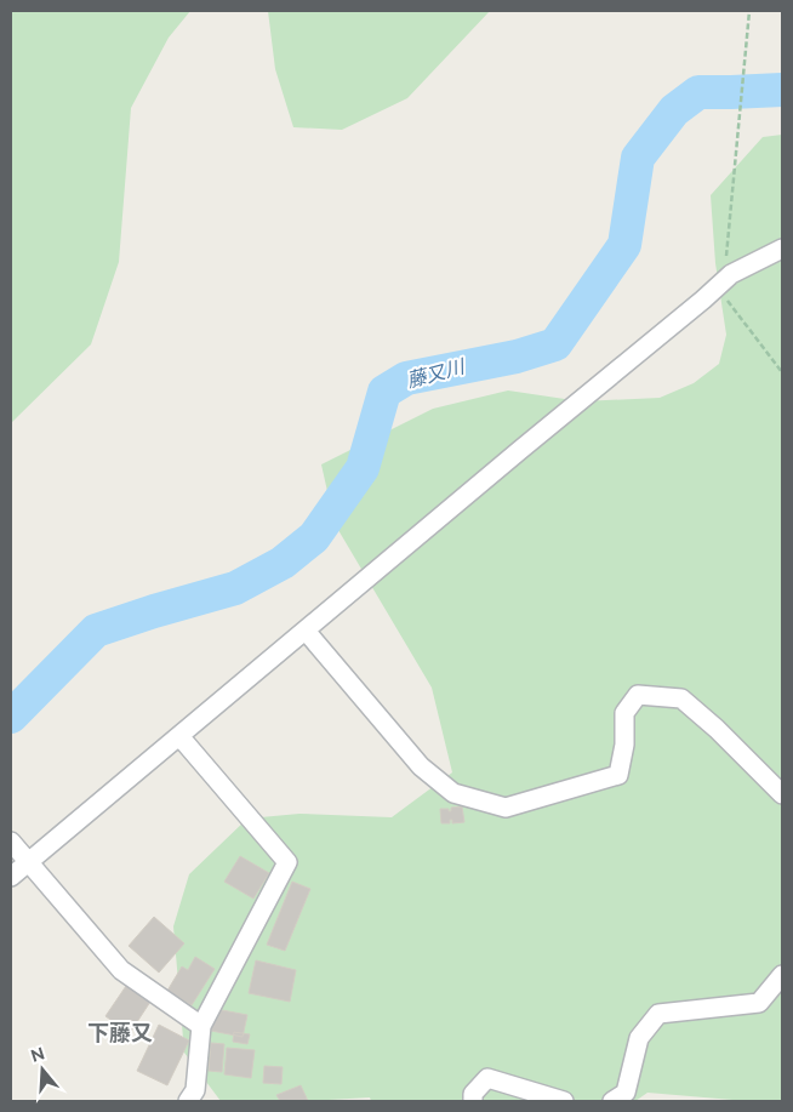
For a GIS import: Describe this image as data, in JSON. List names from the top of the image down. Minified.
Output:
{"districts":["下藤又"],"water":["藤又川"],"north":"top"}
